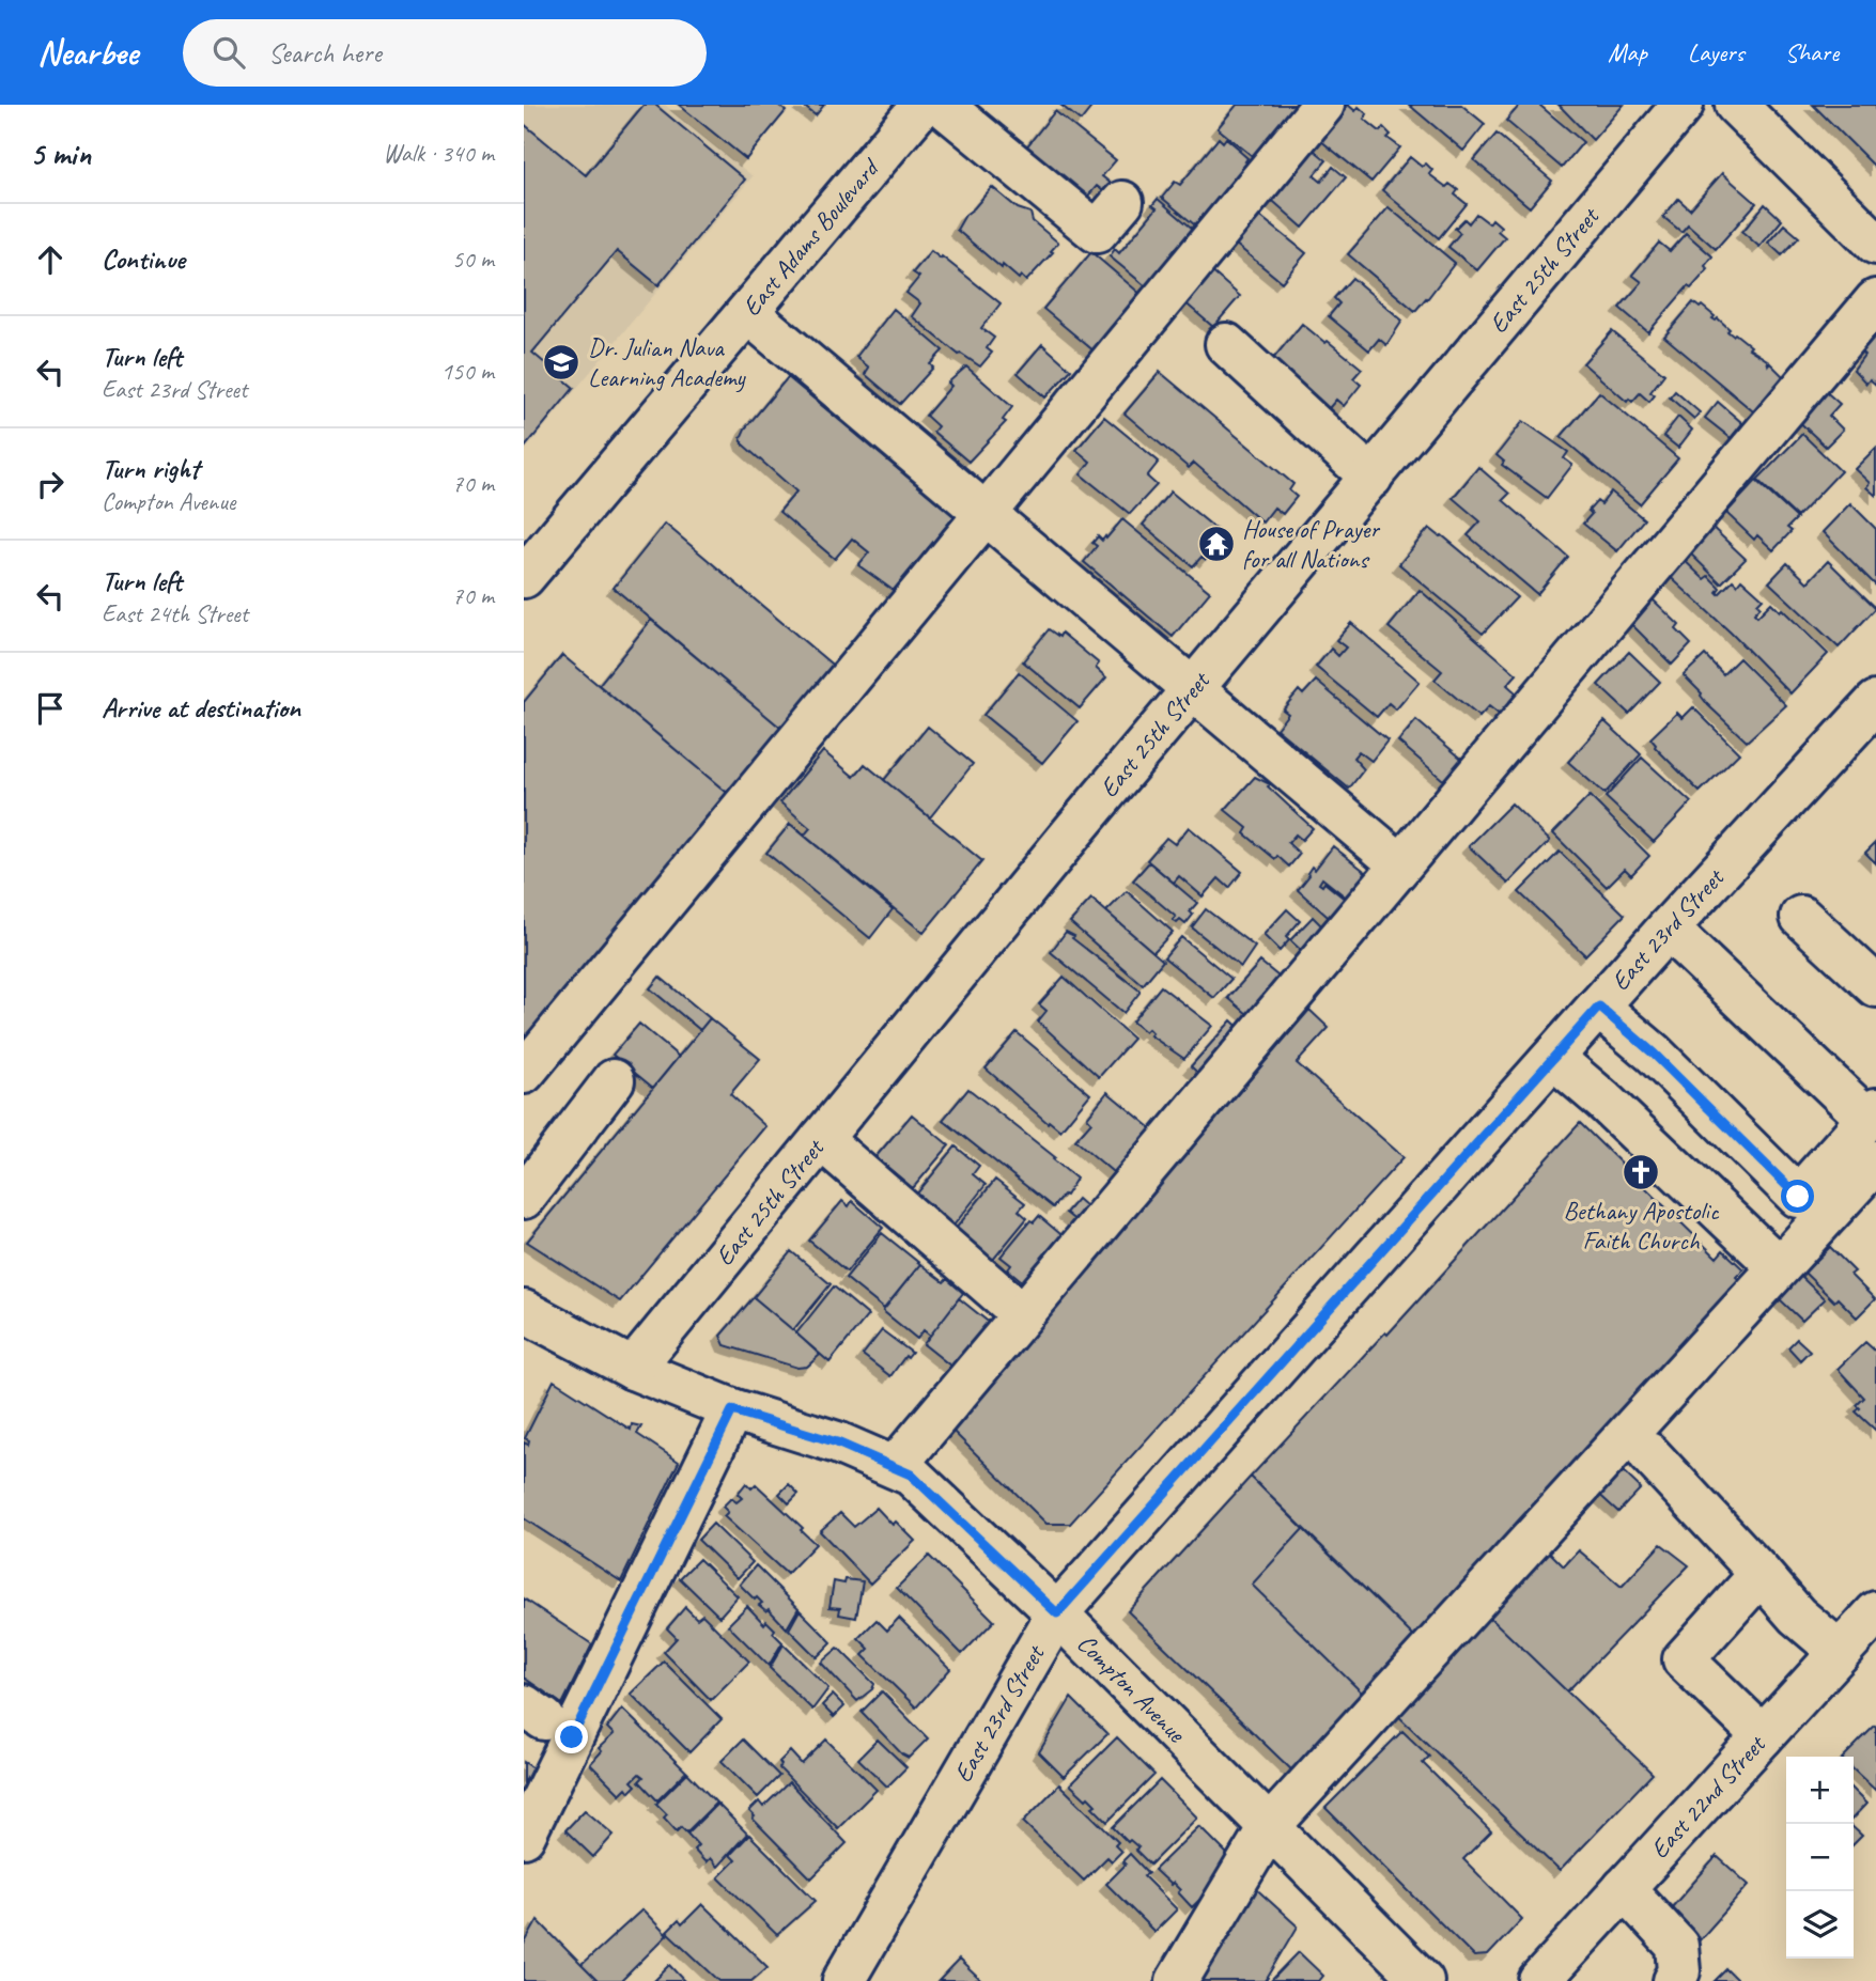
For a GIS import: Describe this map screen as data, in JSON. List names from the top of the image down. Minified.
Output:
{"streets":{"street":["East Adams Boulevard","East 25th Street","East 23rd Street","Compton Avenue","East 22nd Street"]},"crossings":[["East 25th Street","Compton Avenue"],["East 23rd Street","Compton Avenue"]],"places":{"school or university":["Dr. Julian Nava Learning Academy"],"temple":["House of Prayer for all Nations"],"church":["Bethany Apostolic Faith Church"]},"page":{"header":"Nearbee","search":"Search here","nav":["Map","Layers","Share"],"heading":["5 min","Walk · 340 m"],"list":[["Continue","50 m"],["Turn left","East 23rd Street","150 m"],["Turn right","Compton Avenue","70 m"],["Turn left","East 24th Street","70 m"],"Arrive at destination"],"map_buttons":["+","−"]}}
